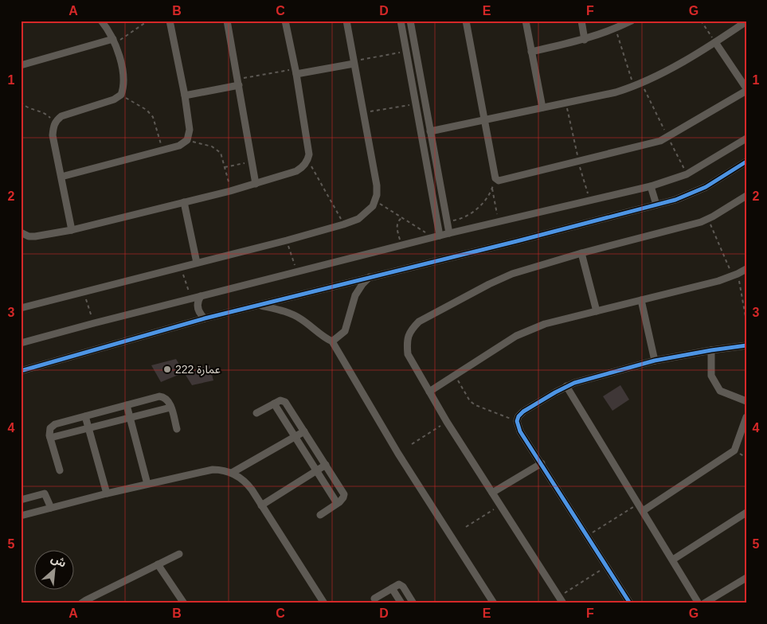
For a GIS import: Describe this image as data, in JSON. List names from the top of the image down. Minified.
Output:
{"places":["عمارة 222"],"north":"top right","grid":{"columns":["A","B","C","D","E","F","G"],"rows":["1","2","3","4","5"]}}
